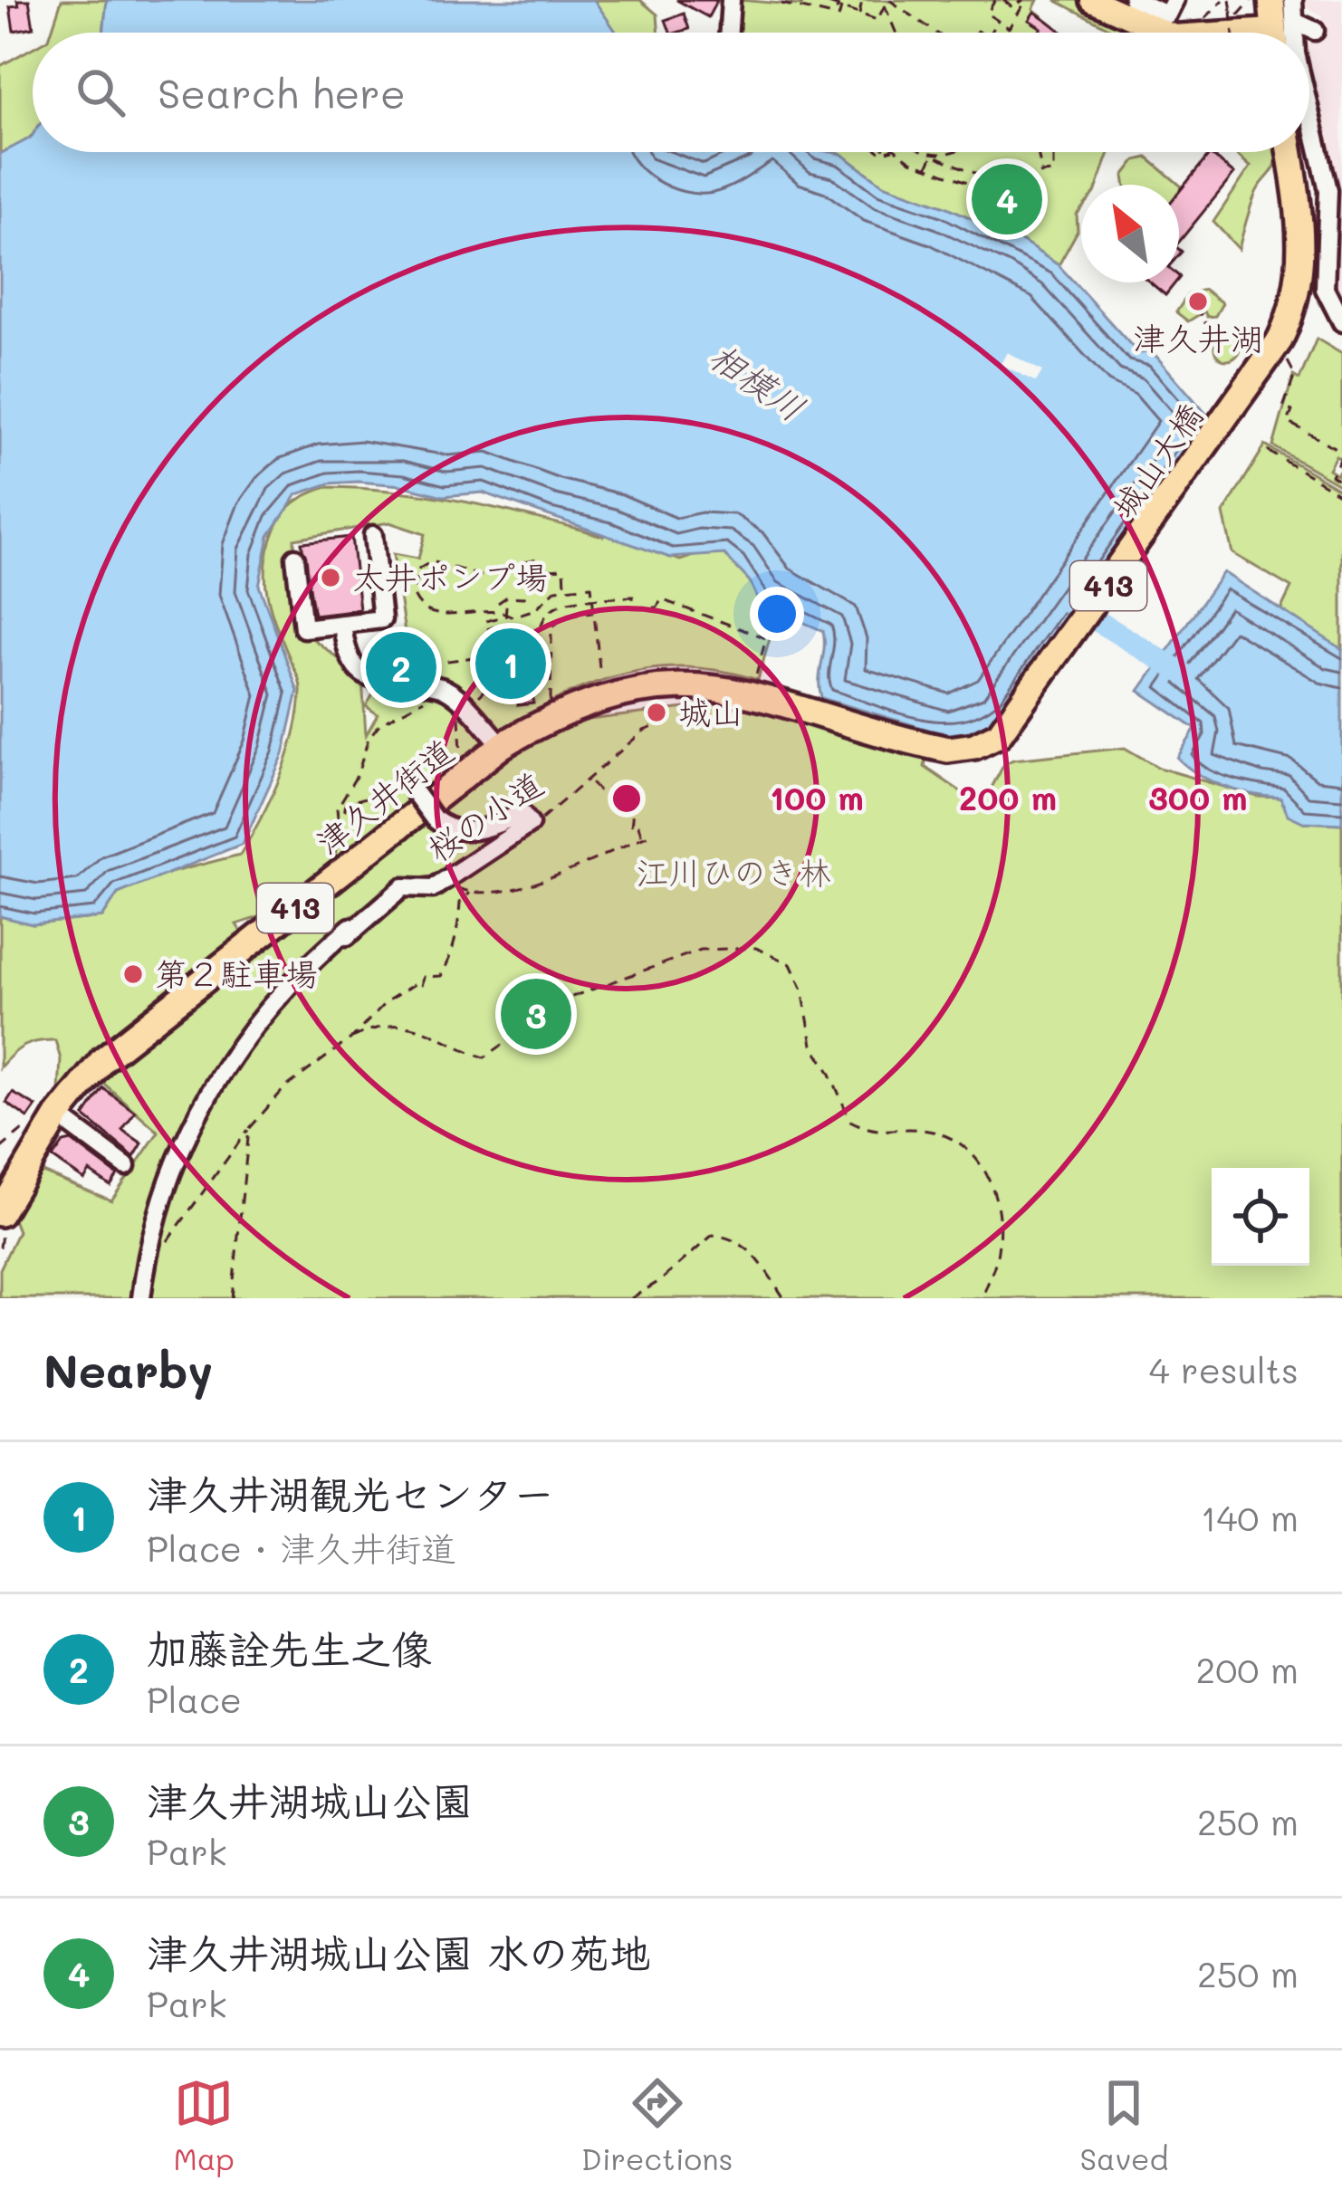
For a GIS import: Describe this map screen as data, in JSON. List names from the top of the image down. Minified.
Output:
{"streets":{"highway":["城山大橋","413","津久井街道"],"street":["桜の小道"]},"crossings":[["城山大橋","413"],["城山大橋","津久井街道"]],"water":["相模川"],"parks":["江川ひのき林"],"places":["津久井湖","太井ポンプ場","城山","第２駐車場"],"north":"top left","page":{"search":"Search here","pins":["4","1","2","3"],"heading":["Nearby","4 results"],"list":[{"mark":"1","name":"津久井湖観光センター","note":"Place · 津久井街道","value":"140 m"},{"mark":"2","name":"加藤詮先生之像","note":"Place","value":"200 m"},{"mark":"3","name":"津久井湖城山公園","note":"Park","value":"250 m"},{"mark":"4","name":"津久井湖城山公園 水の苑地","note":"Park","value":"250 m"}],"nav":["Map","Directions","Saved"]},"rings":["100 m","200 m","300 m"]}
